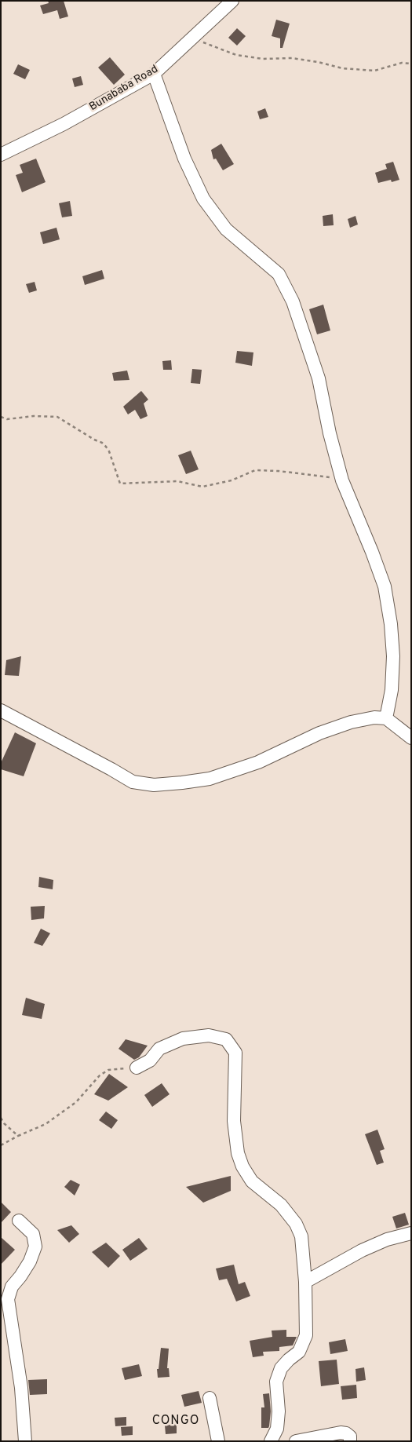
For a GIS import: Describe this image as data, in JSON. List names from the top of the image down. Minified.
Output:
{"streets":{"street":["Bunababa Road"]},"districts":["CONGO"]}
